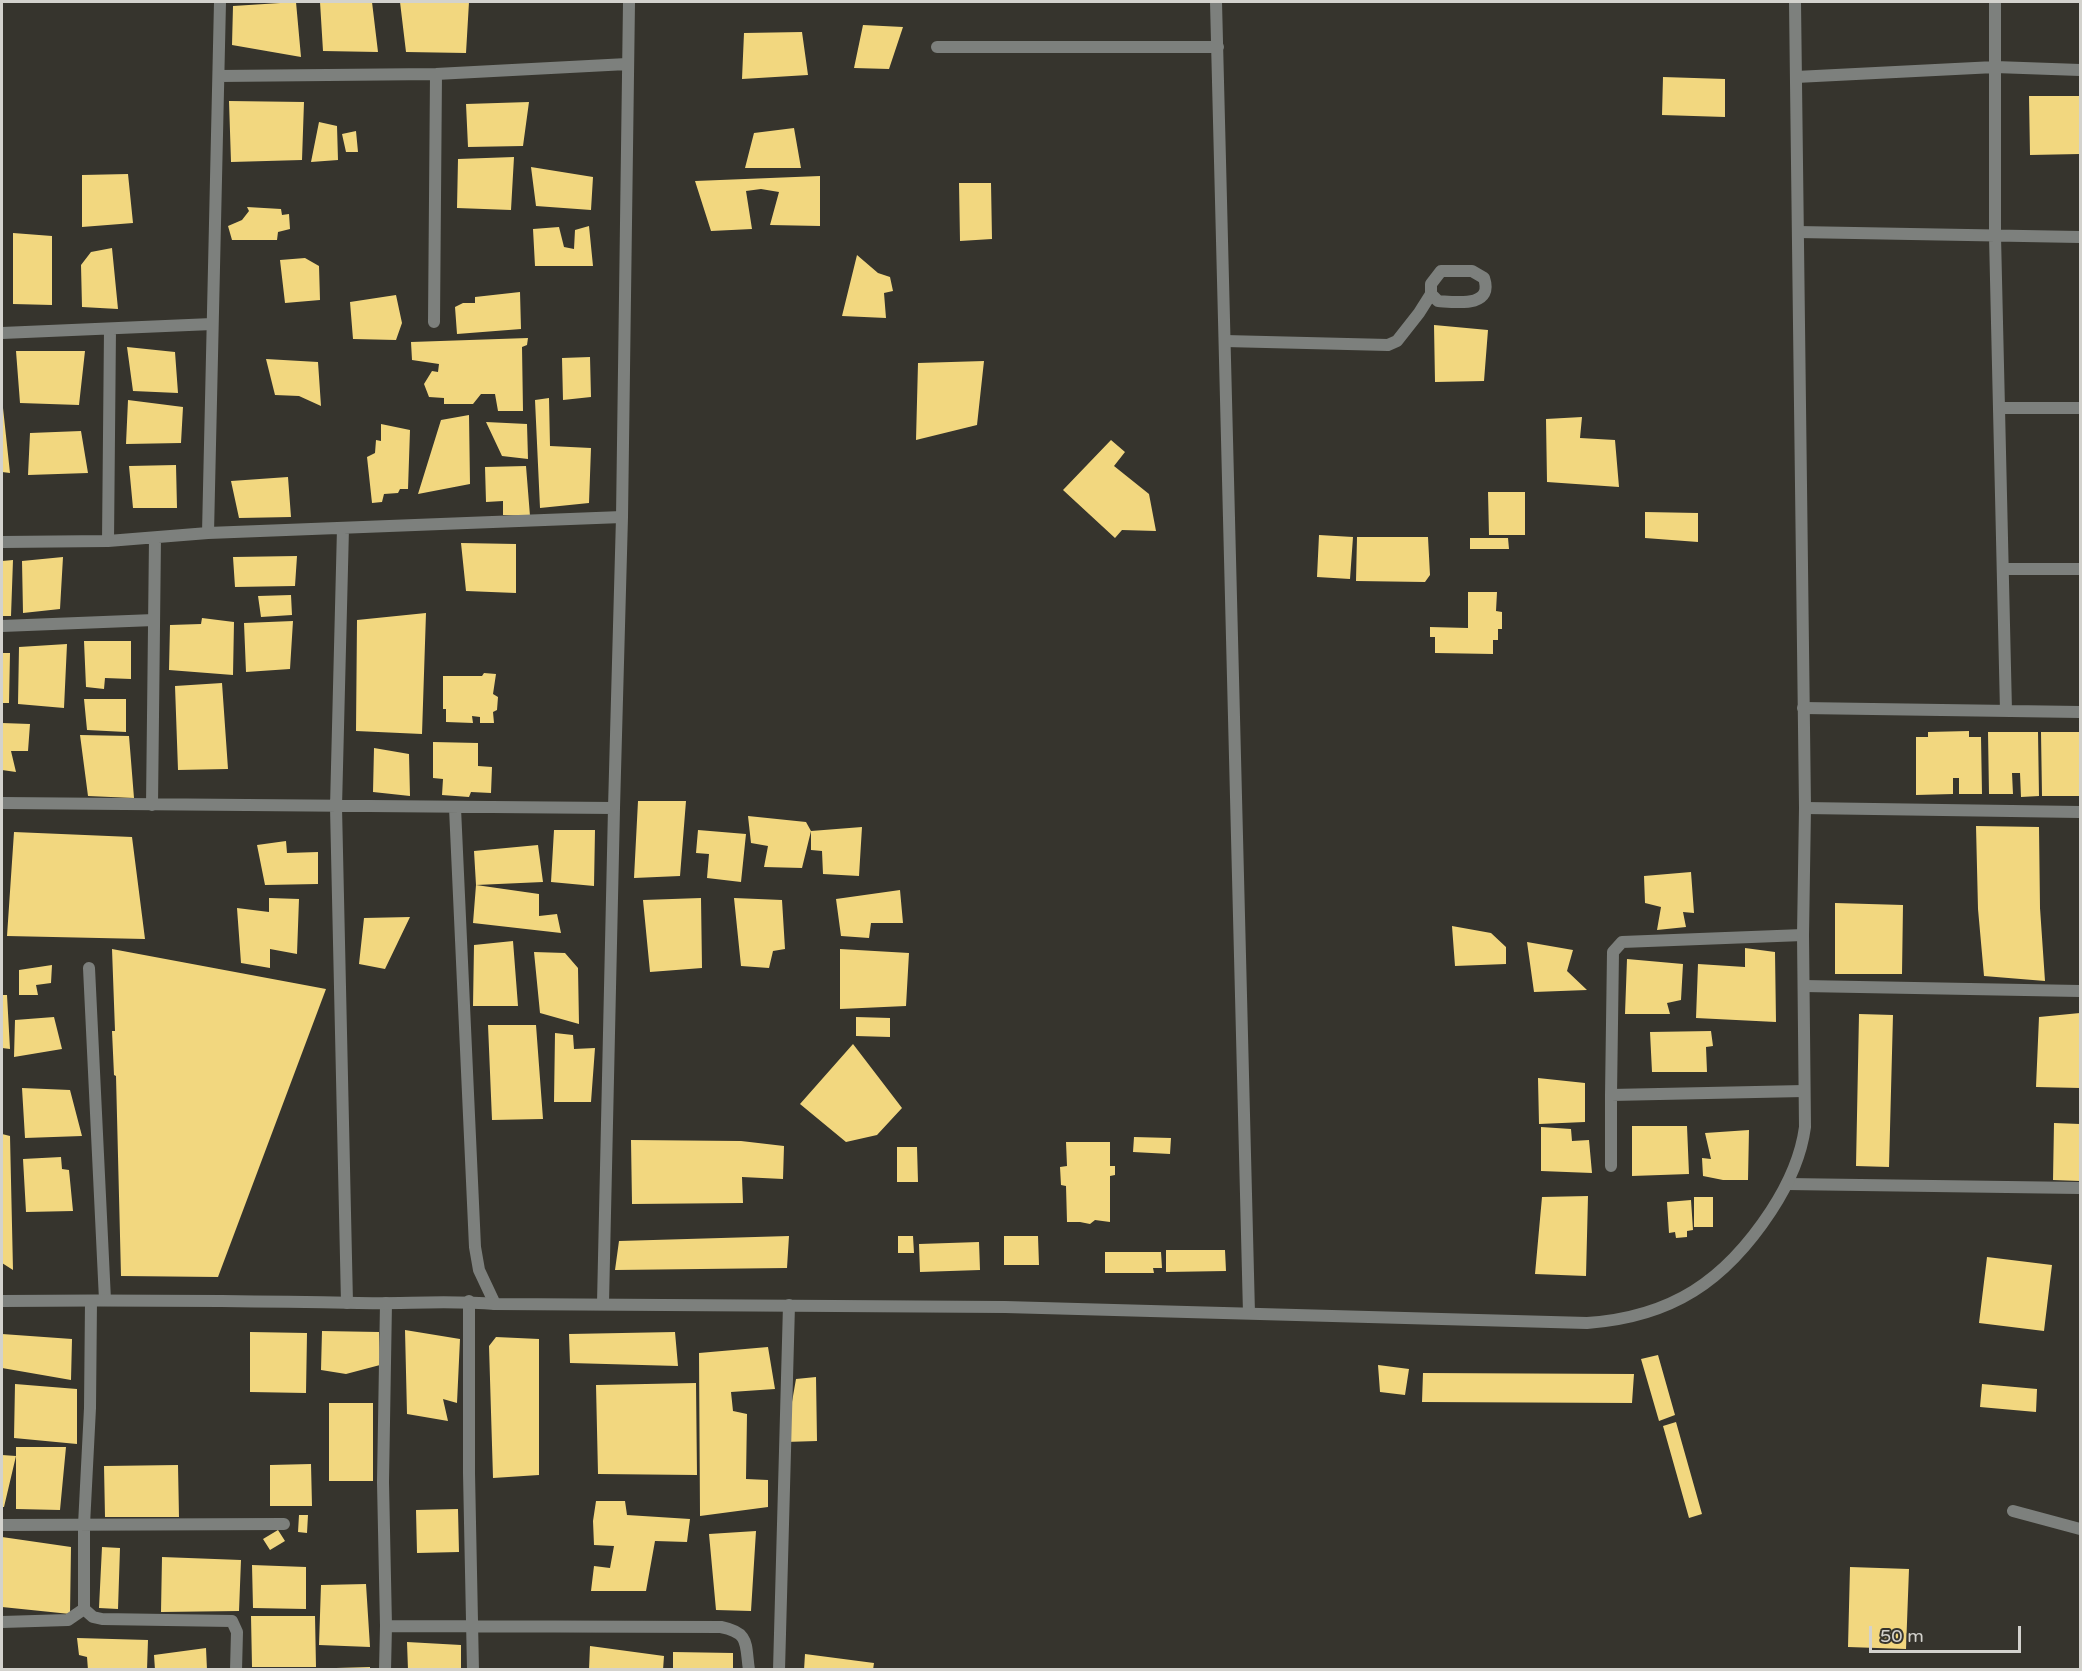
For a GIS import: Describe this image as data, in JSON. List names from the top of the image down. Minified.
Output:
{"scale_bar":"50 m"}
